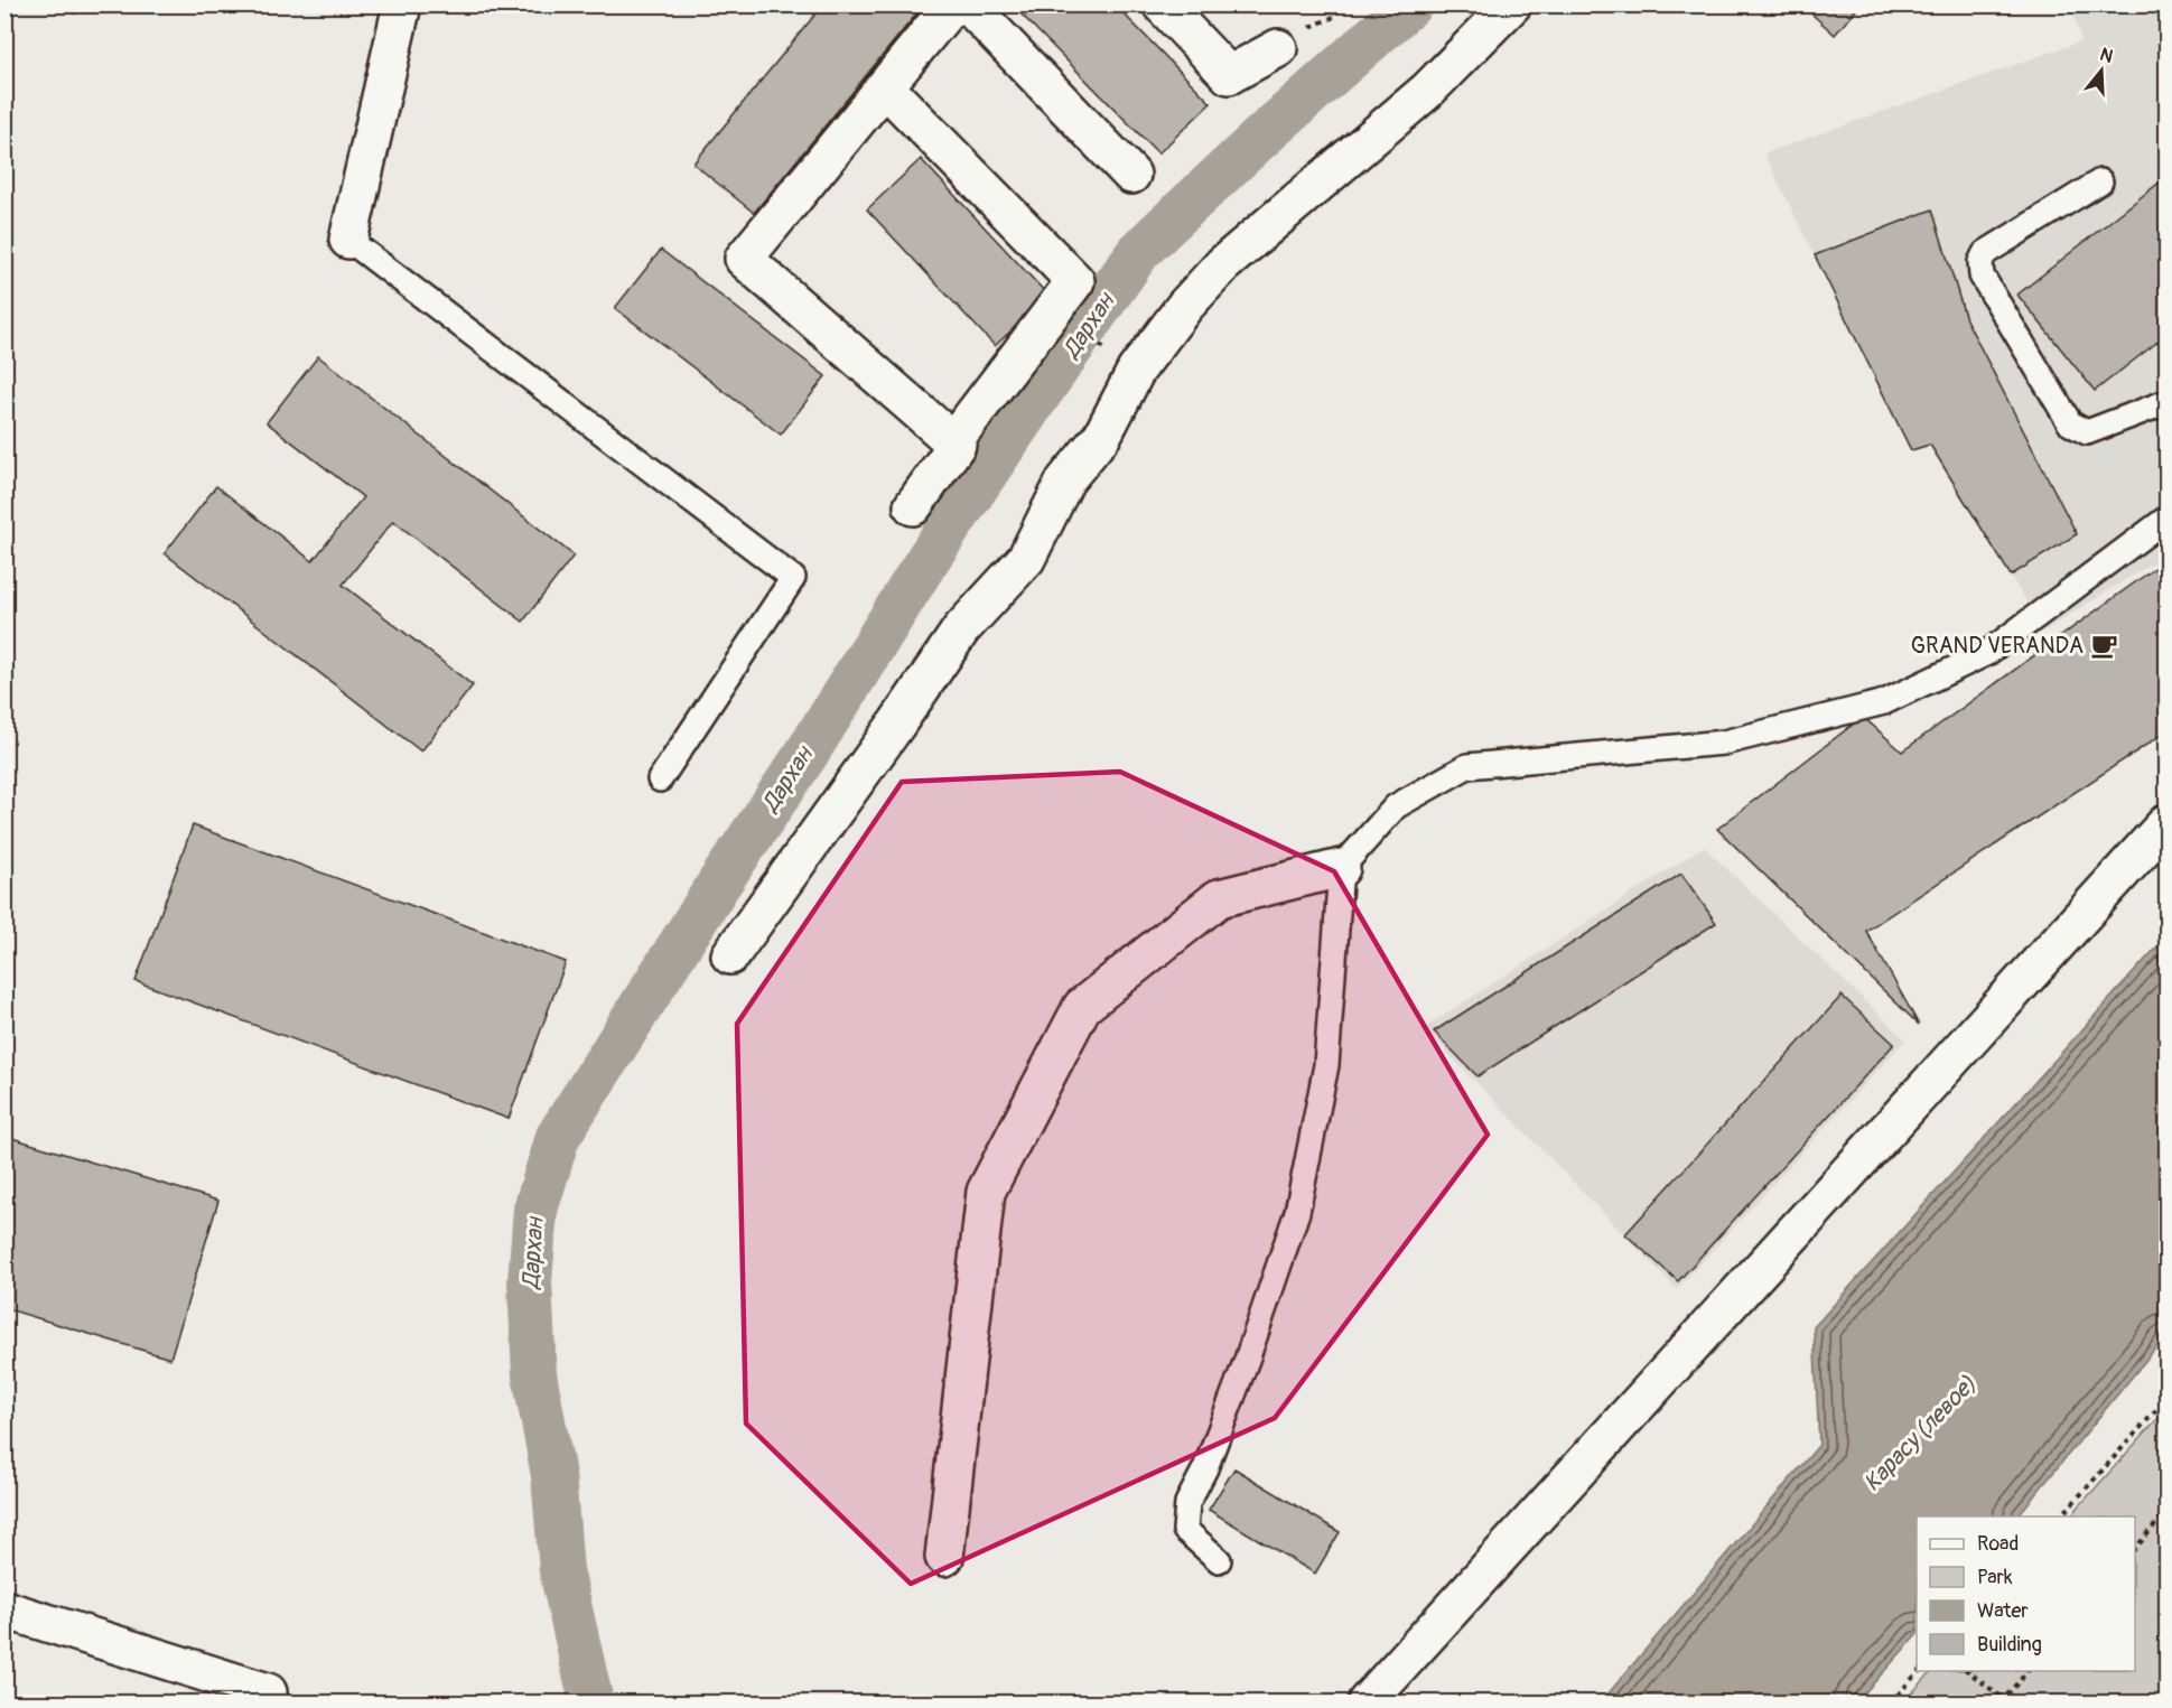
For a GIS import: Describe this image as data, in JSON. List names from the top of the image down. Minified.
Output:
{"water":["Дархан","Карасу (левое)"],"places":{"cafe":["GRAND VERANDA"]},"legend":["Road","Park","Water","Building"],"north":"top"}
